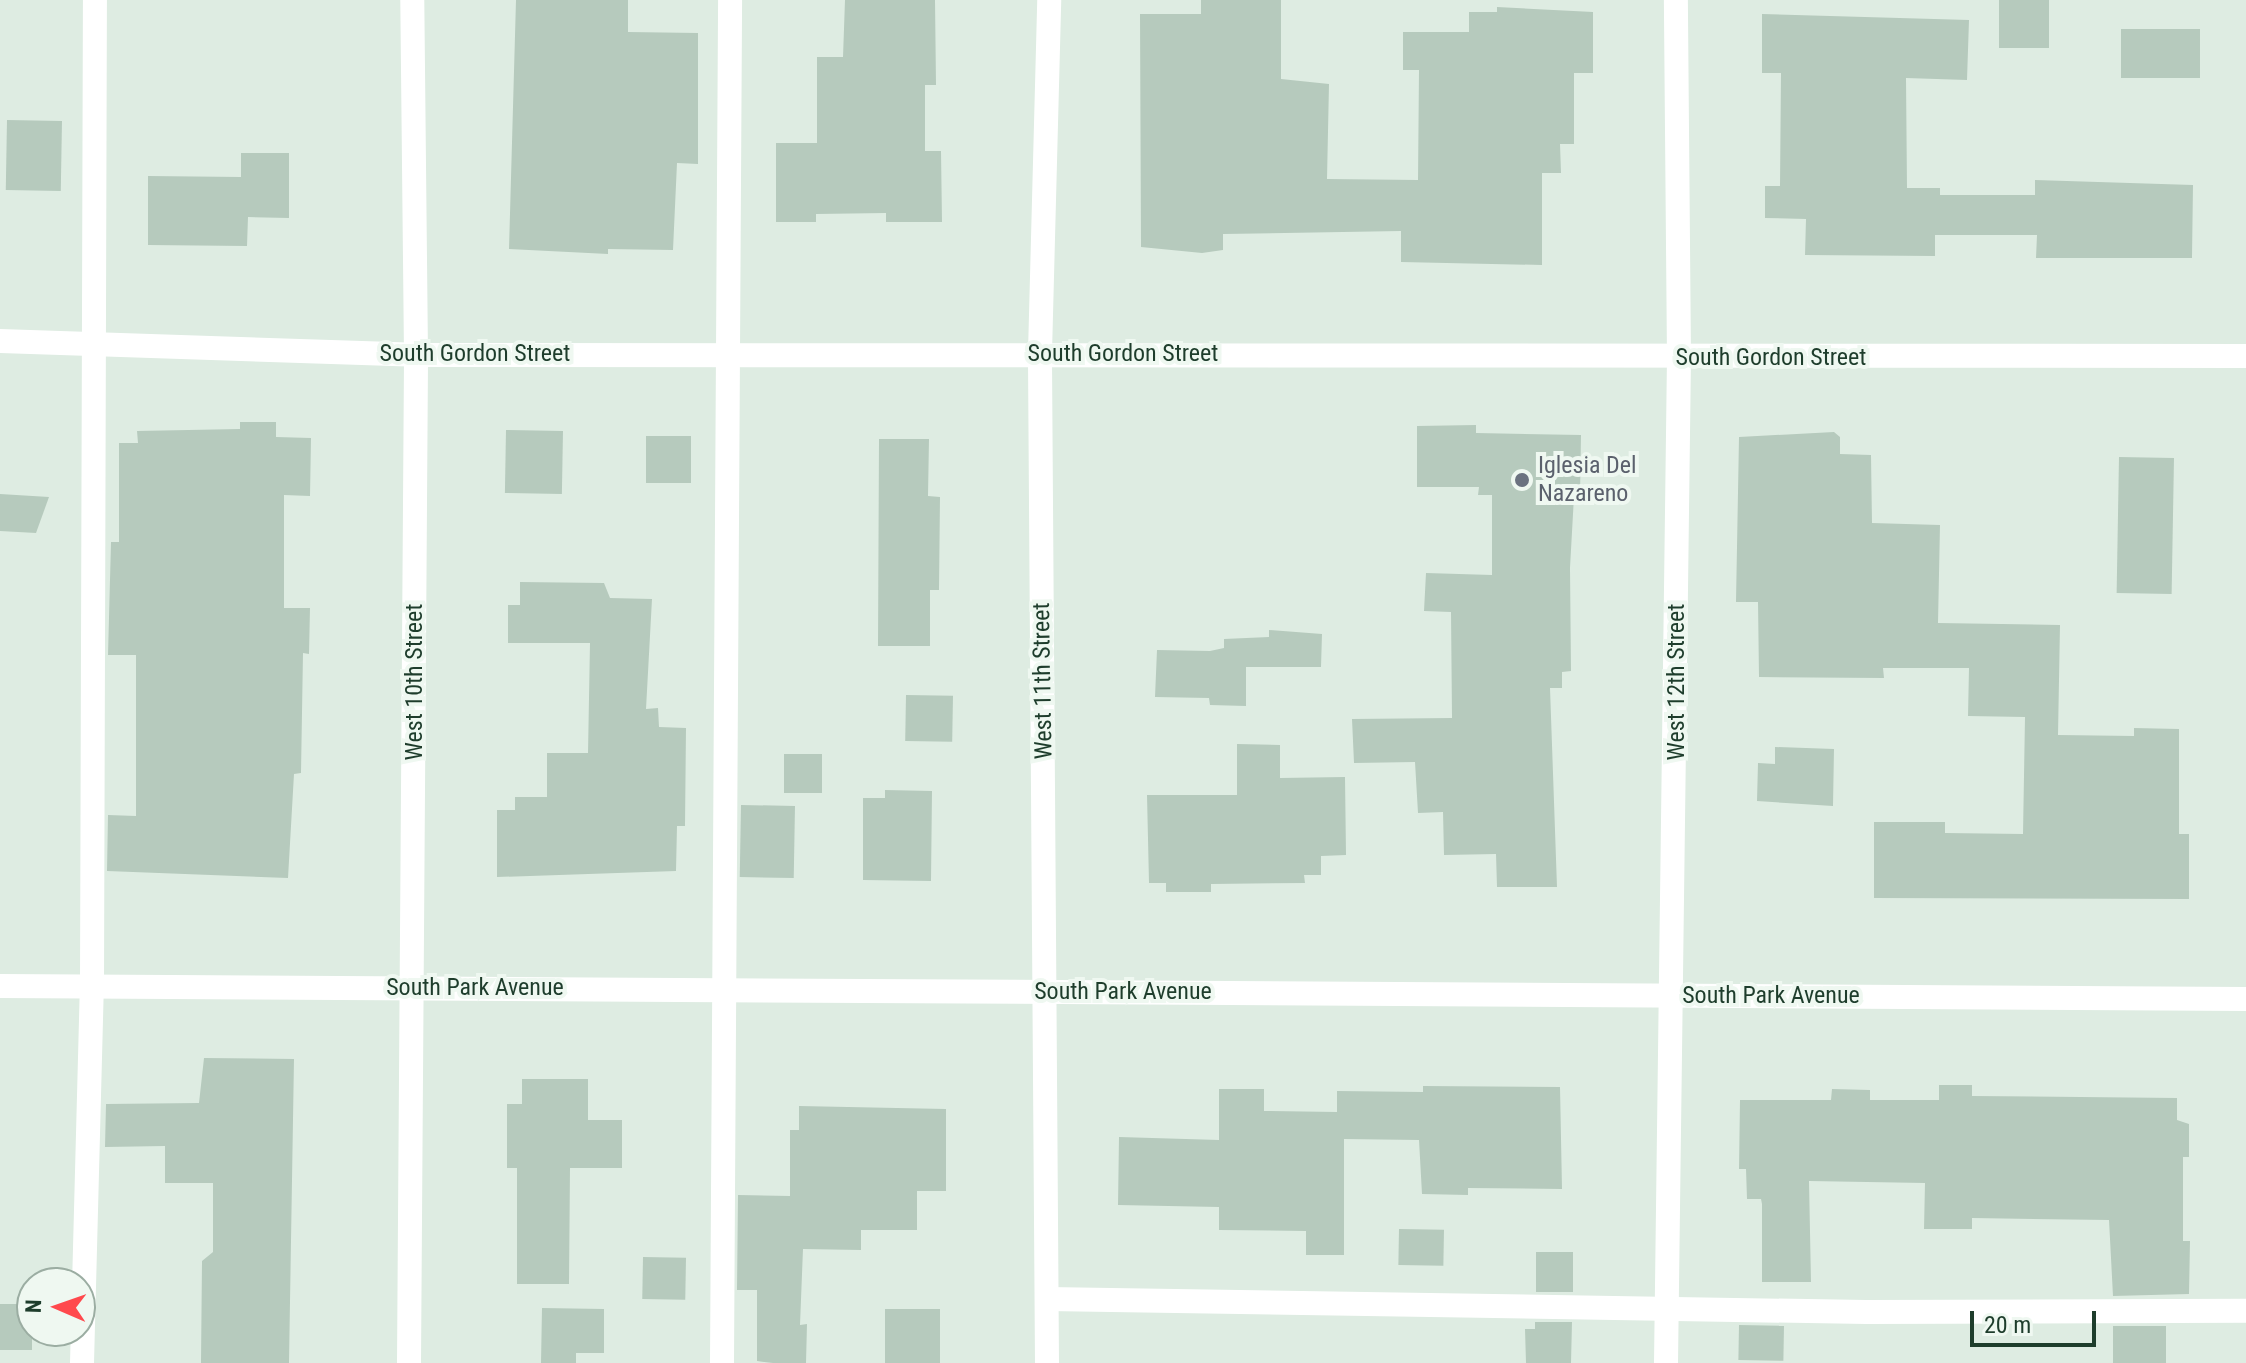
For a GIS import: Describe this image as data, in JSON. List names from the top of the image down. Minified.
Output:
{"streets":{"street":["South Gordon Street","West 11th Street","West 10th Street","West 12th Street","South Park Avenue"]},"crossings":[["South Gordon Street","West 11th Street"],["South Gordon Street","West 10th Street"],["South Gordon Street","West 12th Street"],["West 11th Street","South Park Avenue"],["West 10th Street","South Park Avenue"],["West 12th Street","South Park Avenue"]],"places":["Iglesia Del Nazareno"],"scale_bar":"20 m","north":"left"}
